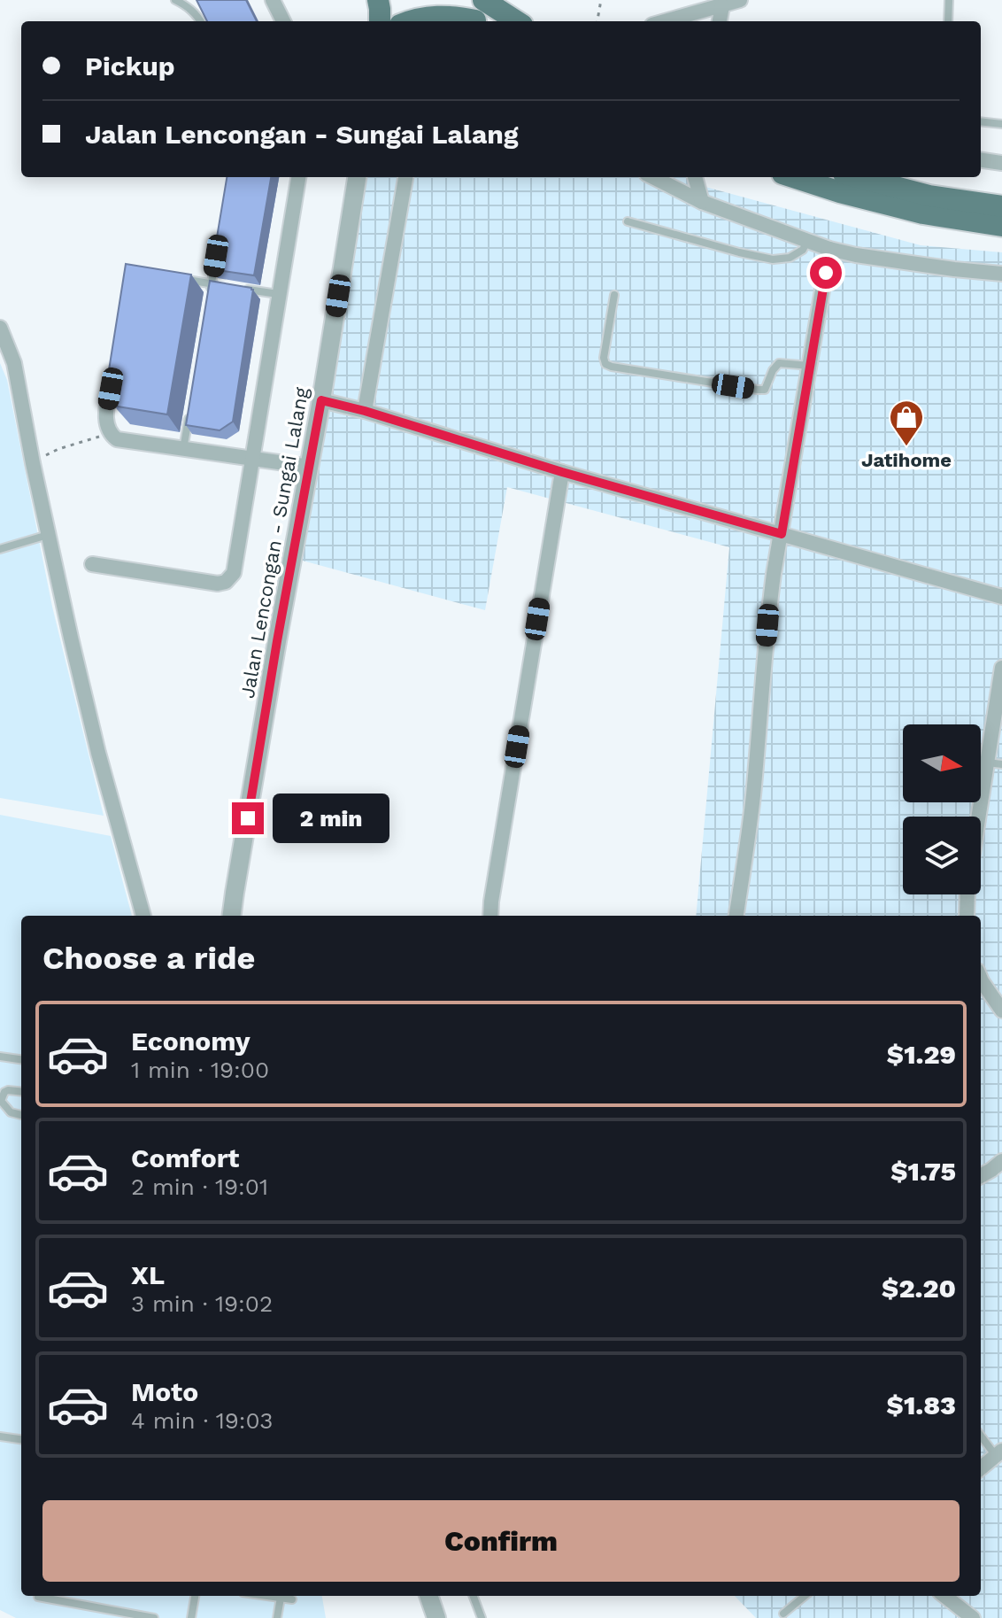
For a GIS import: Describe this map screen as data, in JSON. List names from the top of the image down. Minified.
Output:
{"streets":{"street":["Jalan Lencongan - Sungai Lalang"]},"places":{"shop":["Jatihome"]},"north":"right","page":{"banner":["Pickup","Jalan Lencongan - Sungai Lalang"],"bubble":"2 min","heading":"Choose a ride","list":[{"name":"Economy","note":"1 min · 19:00","value":"$1.29"},{"name":"Comfort","note":"2 min · 19:01","value":"$1.75"},{"name":"XL","note":"3 min · 19:02","value":"$2.20"},{"name":"Moto","note":"4 min · 19:03","value":"$1.83"}],"buttons":"Confirm"}}
